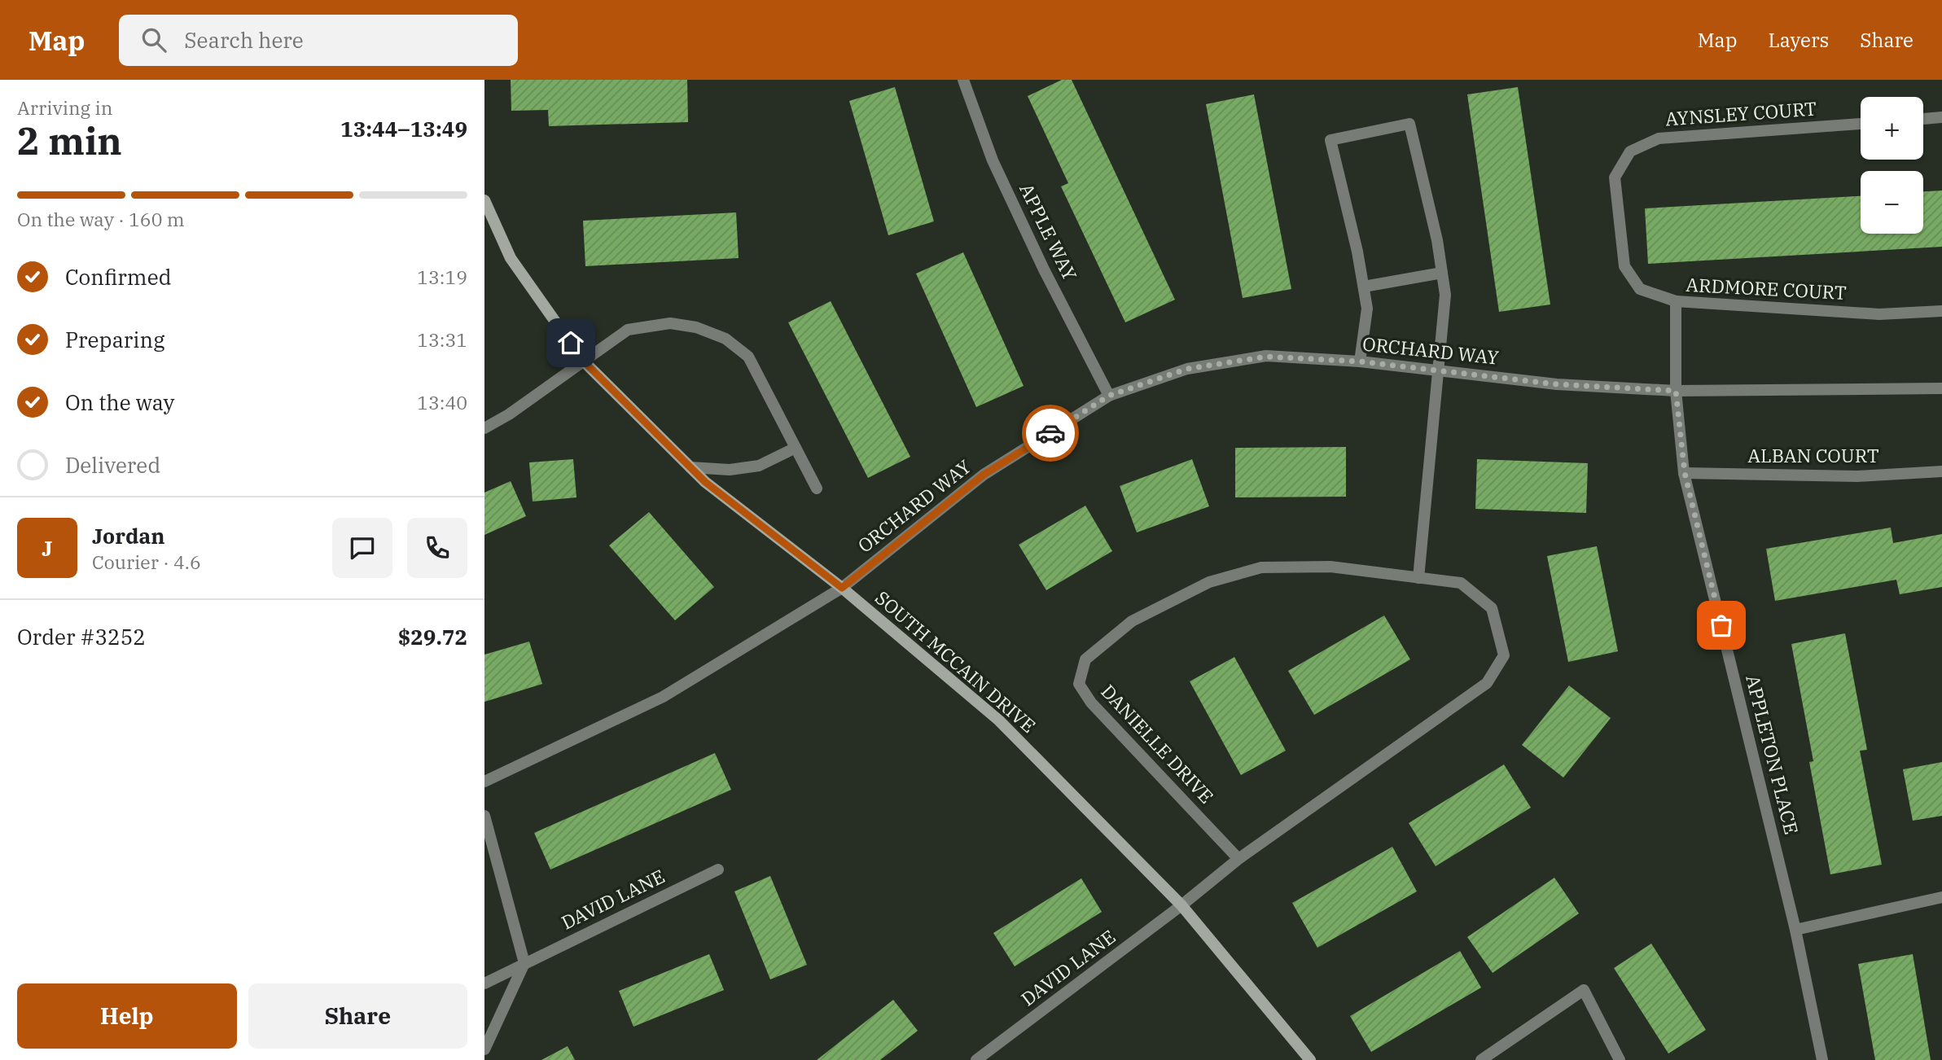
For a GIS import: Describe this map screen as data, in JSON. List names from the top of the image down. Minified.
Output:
{"streets":{"street":["AYNSLEY COURT","APPLE WAY","ARDMORE COURT","ORCHARD WAY","ALBAN COURT","SOUTH MCCAIN DRIVE","DANIELLE DRIVE","APPLETON PLACE","DAVID LANE"]},"crossings":[["AYNSLEY COURT","ARDMORE COURT"],["APPLE WAY","ORCHARD WAY"],["ARDMORE COURT","ORCHARD WAY"],["ARDMORE COURT","APPLETON PLACE"],["ORCHARD WAY","SOUTH MCCAIN DRIVE"],["ORCHARD WAY","APPLETON PLACE"],["ALBAN COURT","APPLETON PLACE"],["SOUTH MCCAIN DRIVE","DANIELLE DRIVE"],["SOUTH MCCAIN DRIVE","DAVID LANE"],["DANIELLE DRIVE","DAVID LANE"]],"page":{"header":"Map","search":"Search here","nav":["Map","Layers","Share"],"heading":["2 min","Arriving in","13:44–13:49"],"panel":["Jordan","Courier · 4.6","Order #3252","$29.72"],"map_buttons":["+","−"],"bar":"On the way · 160 m","list":[["Confirmed","13:19"],["Preparing","13:31"],["On the way","13:40"],"Delivered"],"round":"J","buttons":["Help","Share"]}}
